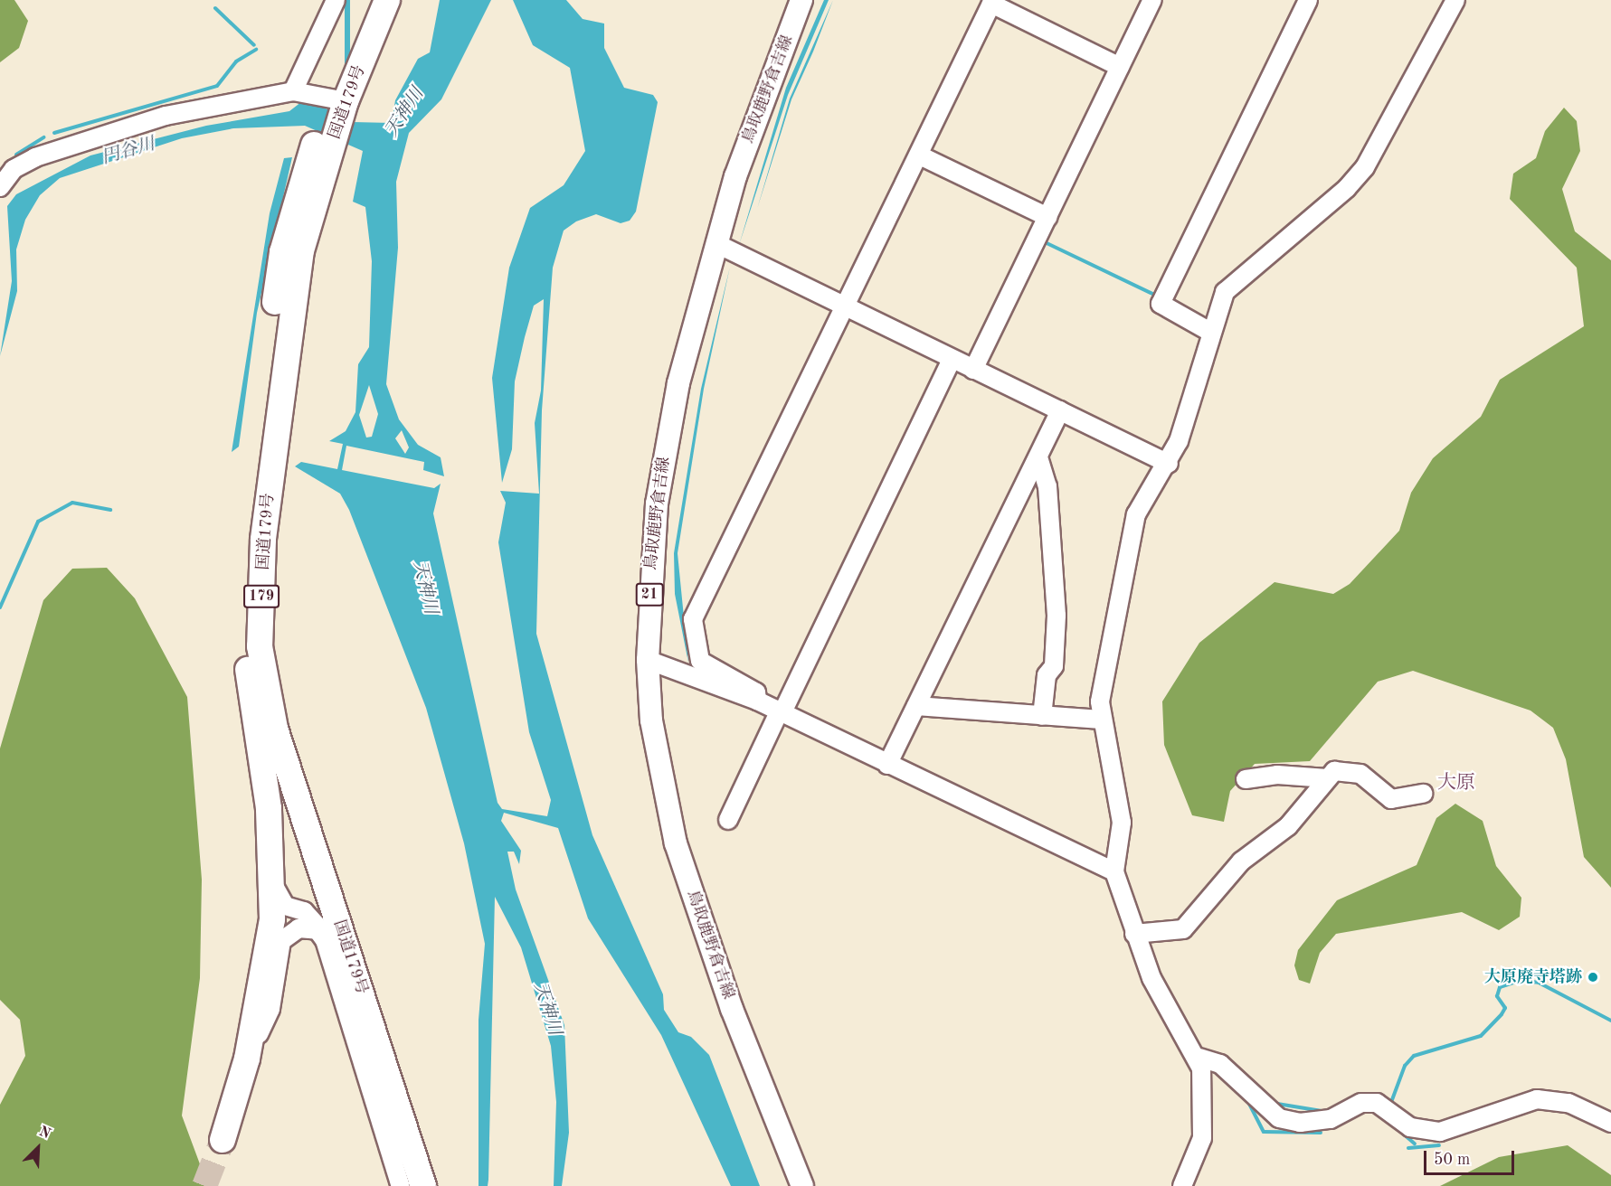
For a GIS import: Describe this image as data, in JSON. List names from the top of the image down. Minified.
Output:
{"streets":{"highway":["国道179号","179"],"main road":["鳥取鹿野倉吉線","21"]},"districts":["大原"],"water":["天神川","円谷川"],"places":["大原廃寺塔跡"],"scale_bar":"50 m","north":"top right"}
